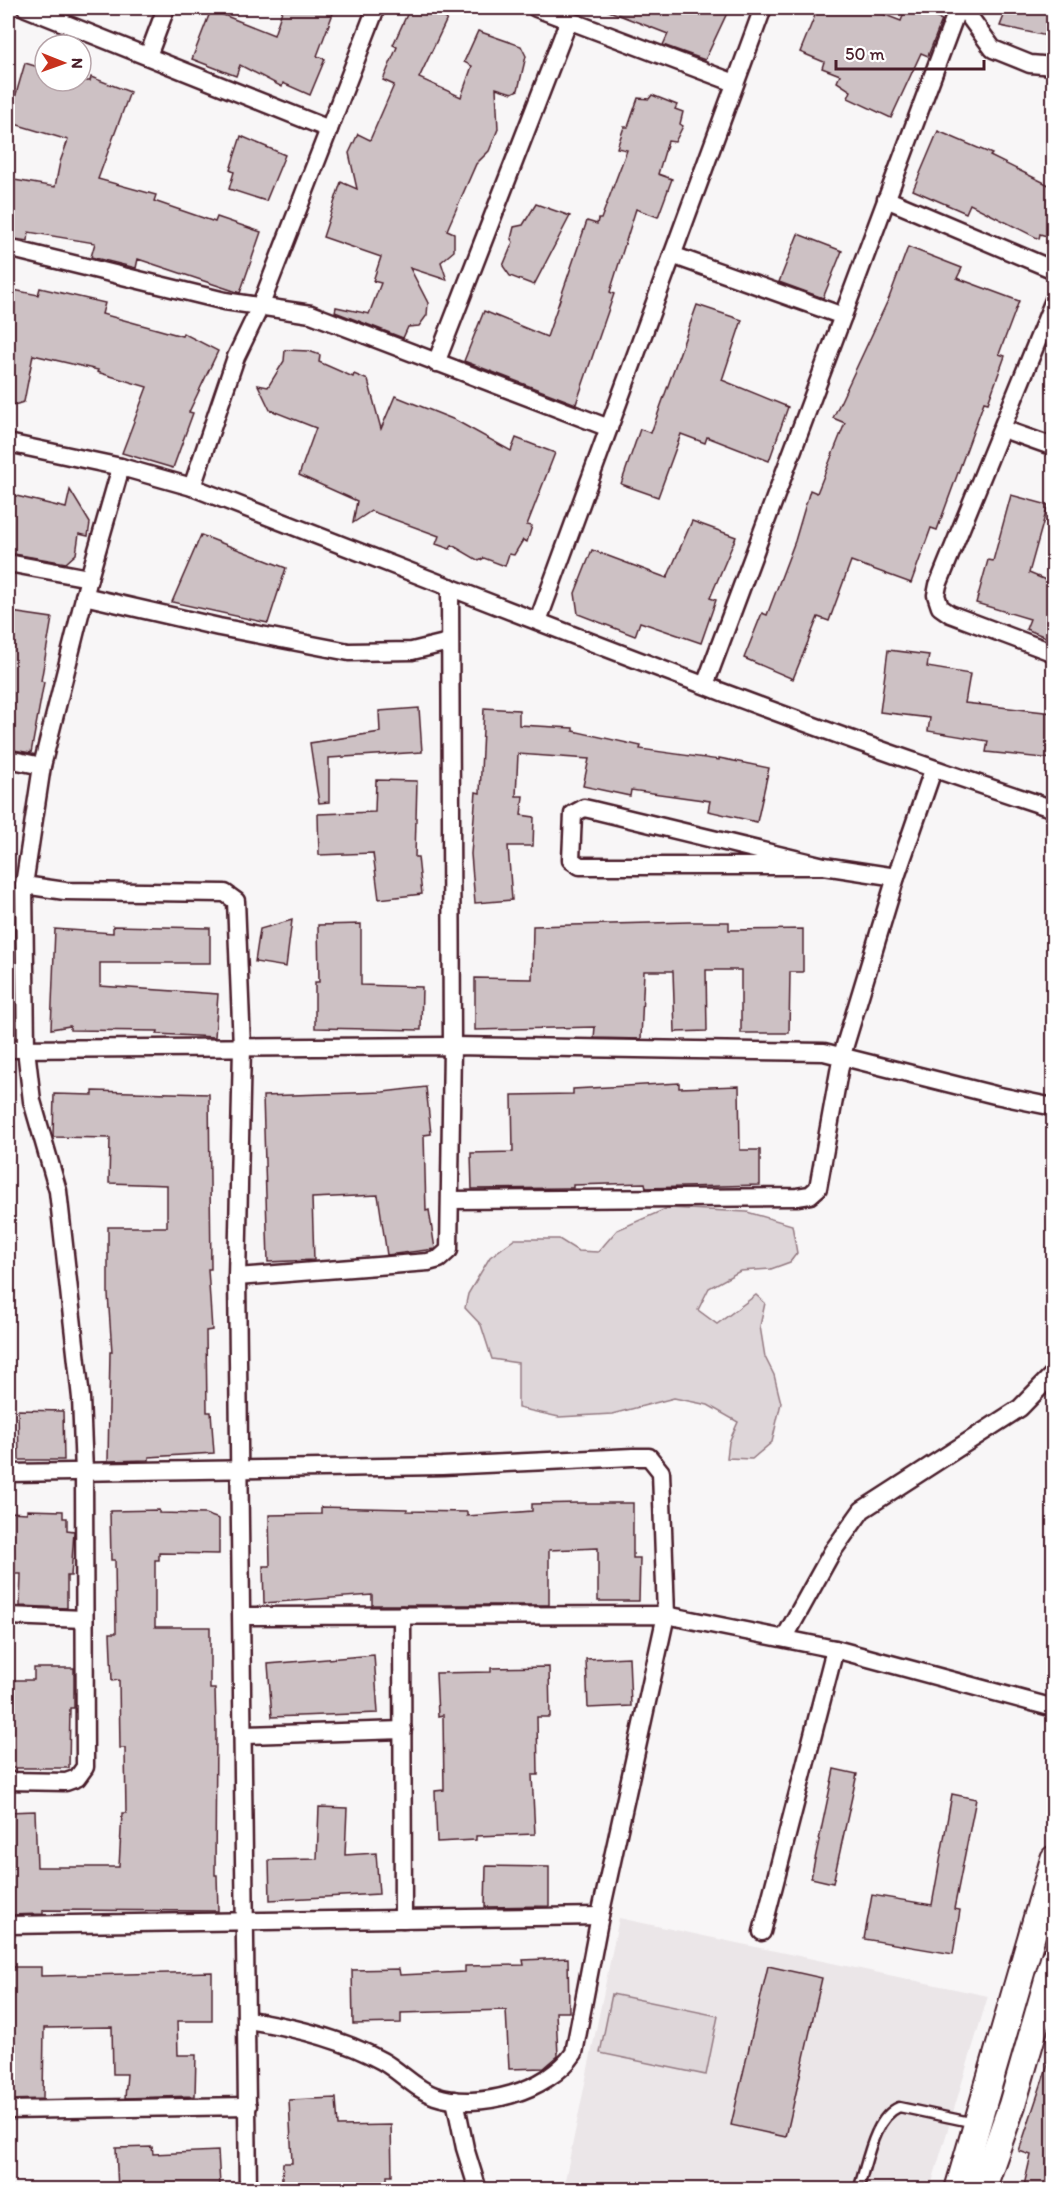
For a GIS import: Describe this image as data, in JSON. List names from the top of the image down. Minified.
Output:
{"scale_bar":"50 m","north":"right"}
